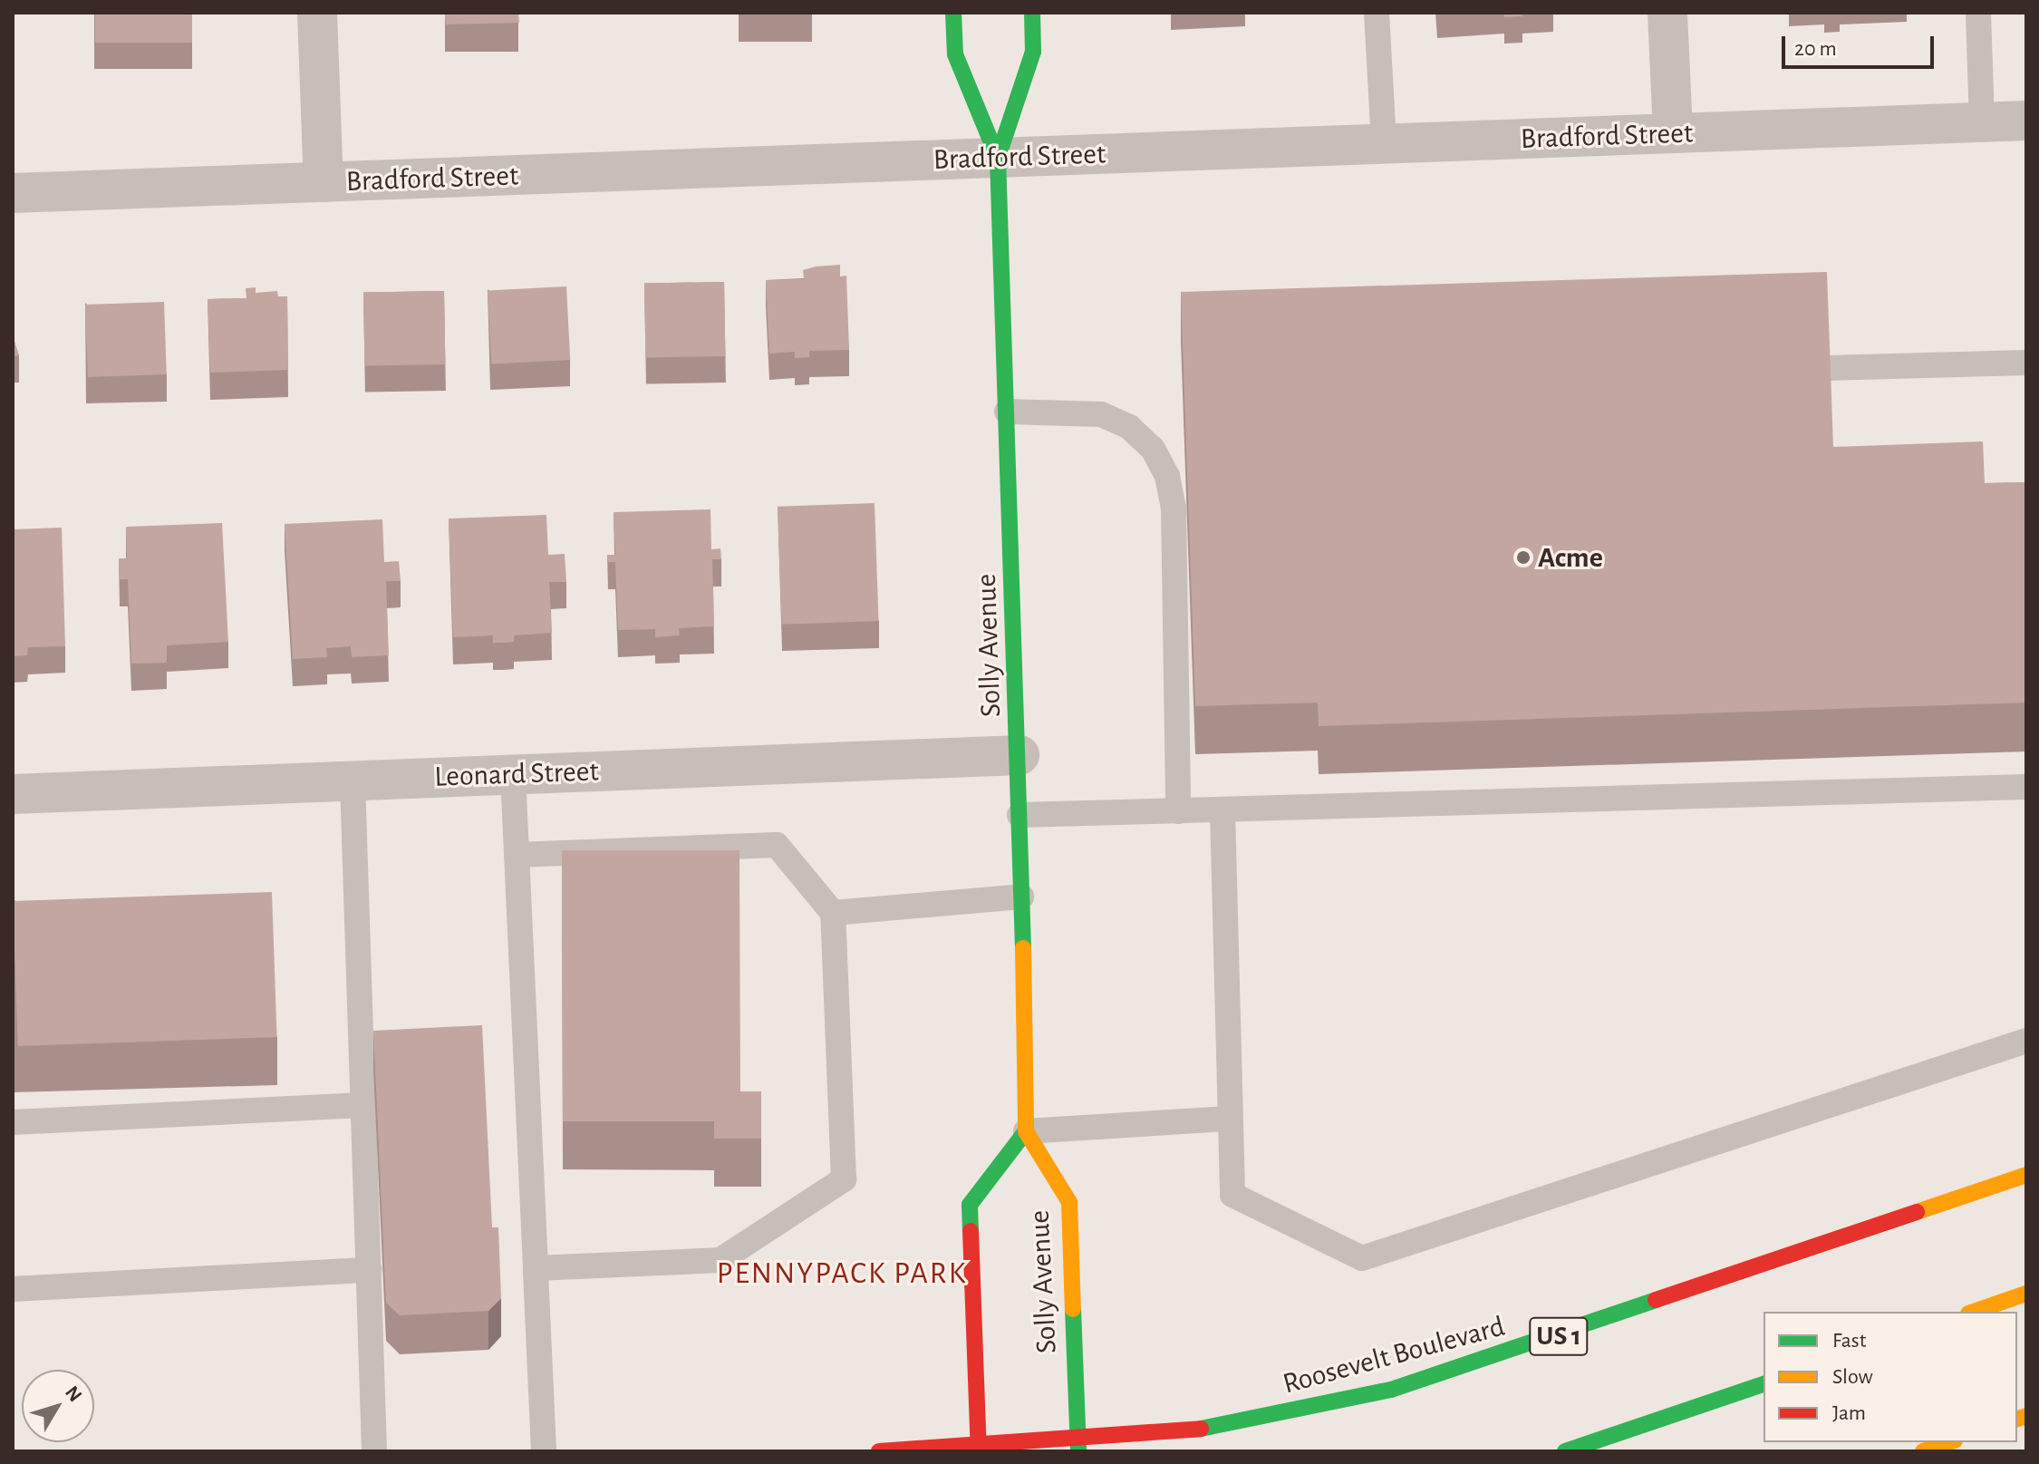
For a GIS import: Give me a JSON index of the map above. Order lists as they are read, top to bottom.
{
  "streets": {
    "main road": ["Solly Avenue", "US 1", "Roosevelt Boulevard"],
    "street": ["Bradford Street", "Leonard Street"]
  },
  "crossings": [
    ["Bradford Street", "Solly Avenue"],
    ["Solly Avenue", "Leonard Street"],
    ["Solly Avenue", "Roosevelt Boulevard"]
  ],
  "districts": ["PENNYPACK PARK"],
  "places": ["Acme"],
  "legend": ["Fast", "Slow", "Jam"],
  "scale_bar": "20 m",
  "north": "top right"
}
